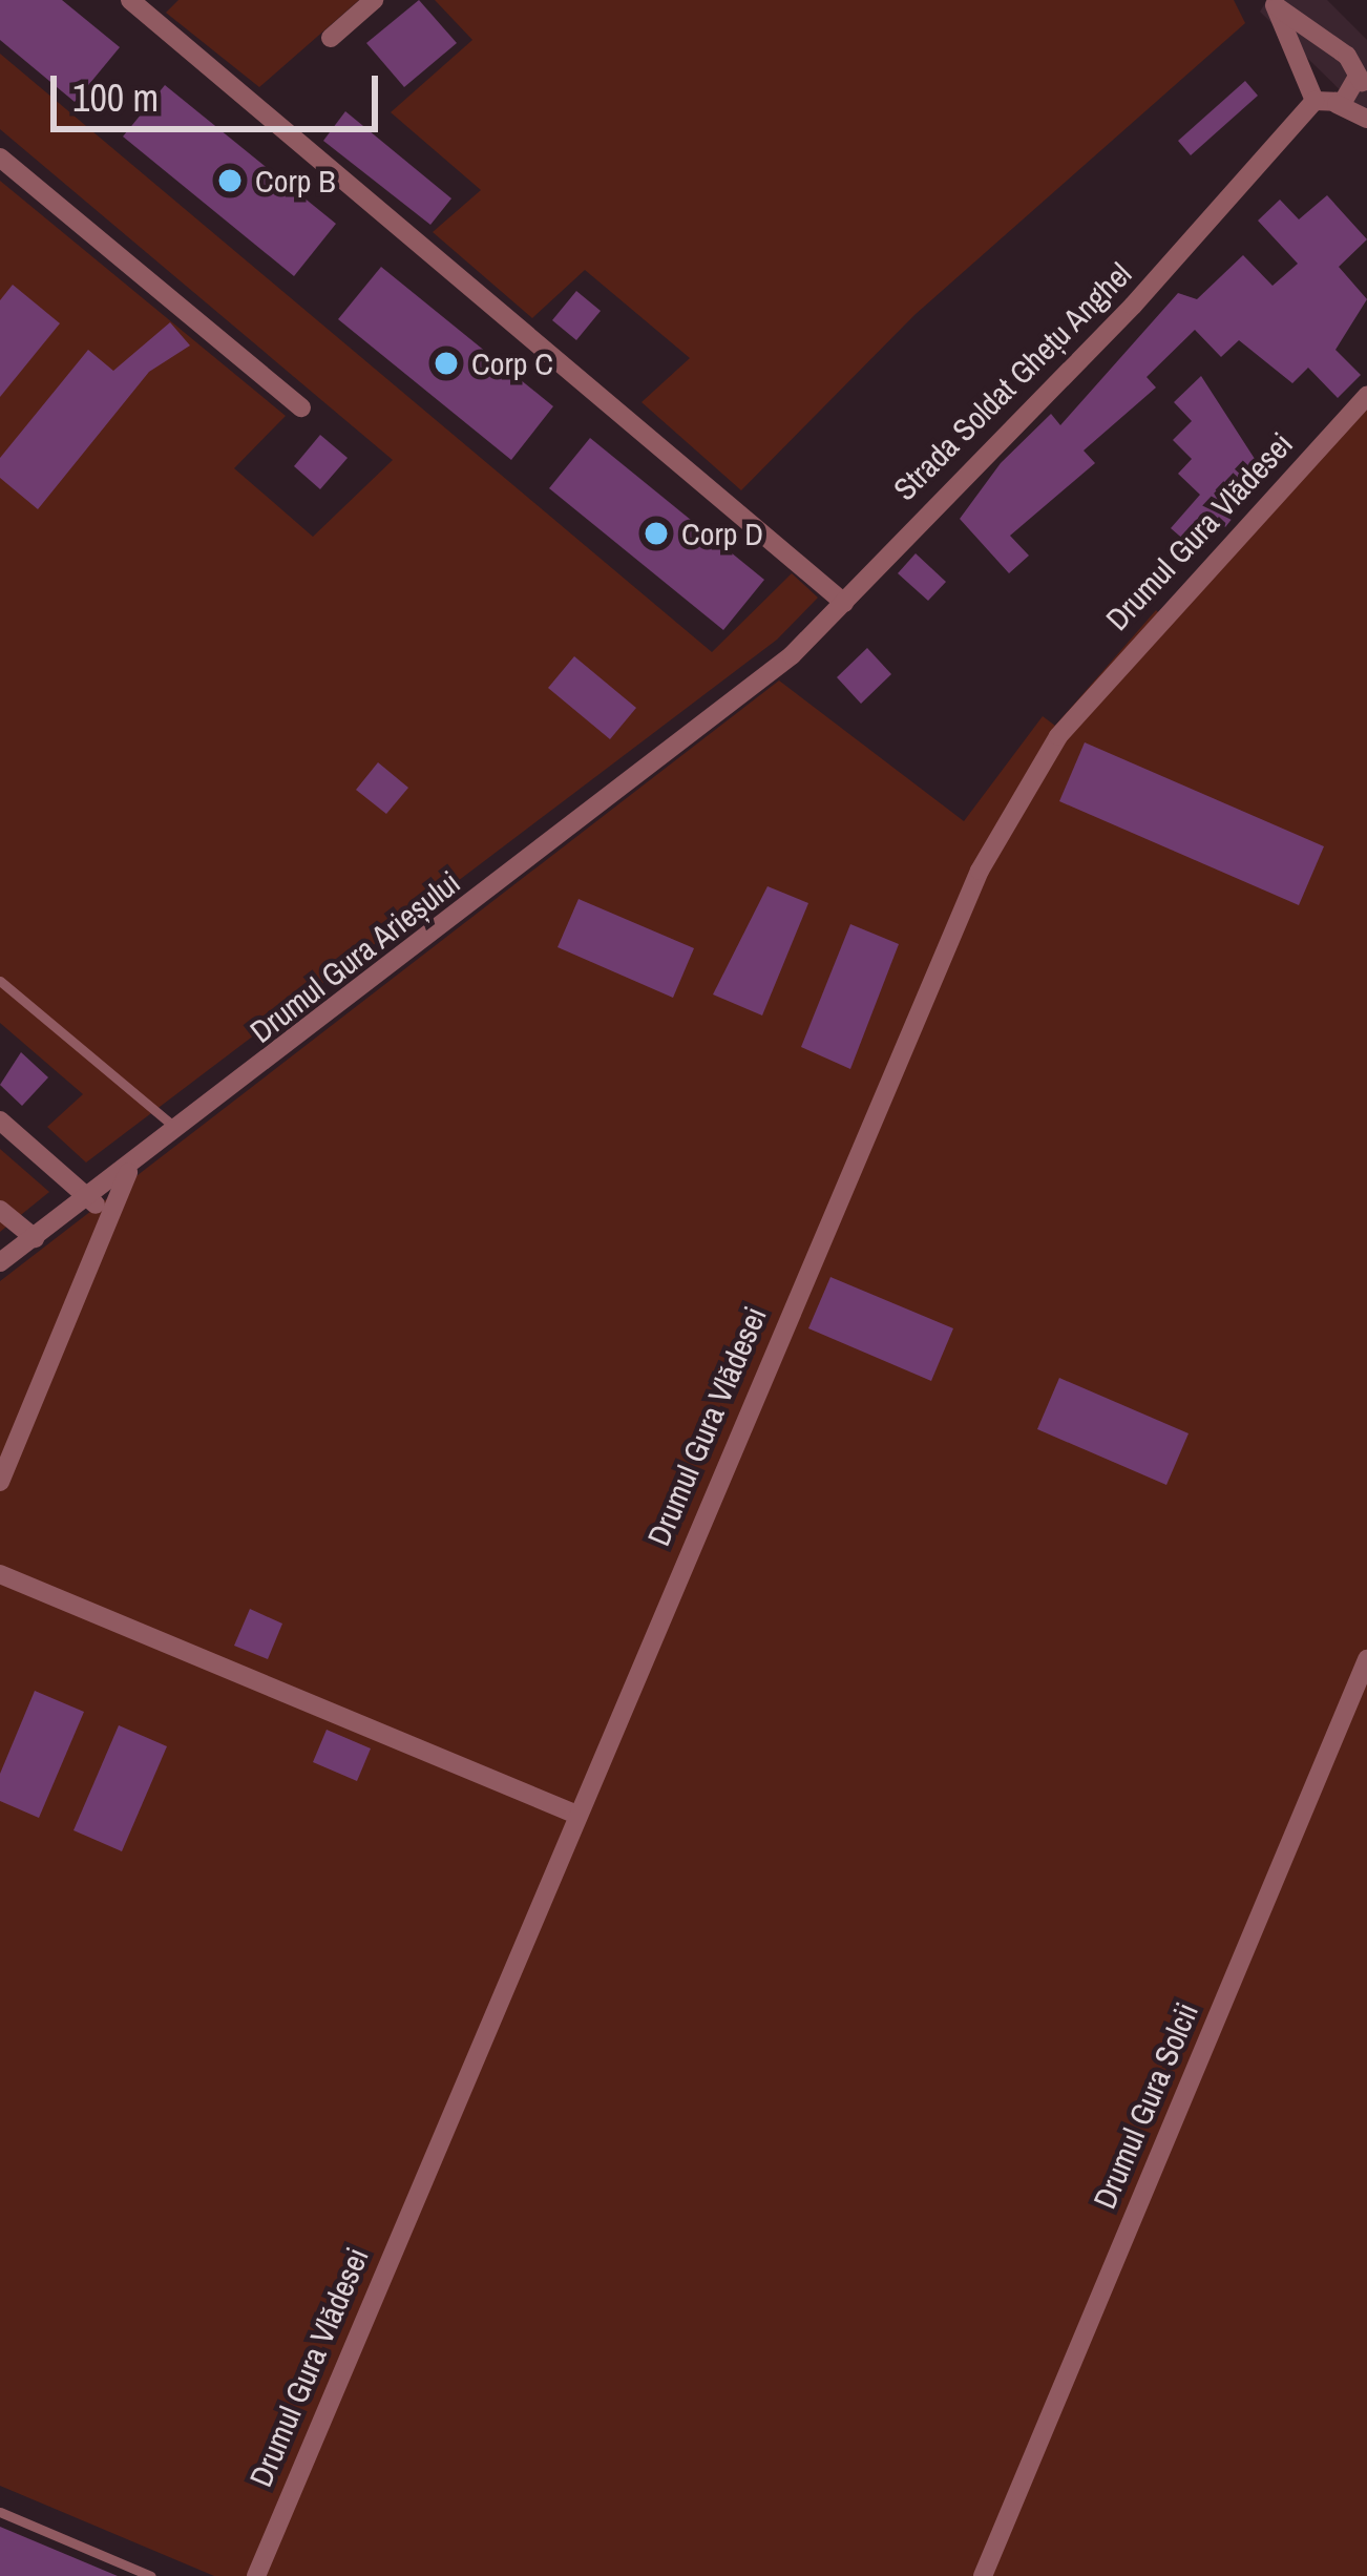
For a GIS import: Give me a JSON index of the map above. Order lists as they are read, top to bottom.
{
  "streets": {
    "street": [
      "Strada Soldat Ghețu Anghel",
      "Drumul Gura Vlădesei",
      "Drumul Gura Arieșului",
      "Drumul Gura Solcii"
    ]
  },
  "crossings": [
    ["Strada Soldat Ghețu Anghel", "Drumul Gura Arieșului"]
  ],
  "places": ["Corp B", "Corp C", "Corp D"],
  "scale_bar": "100 m"
}
